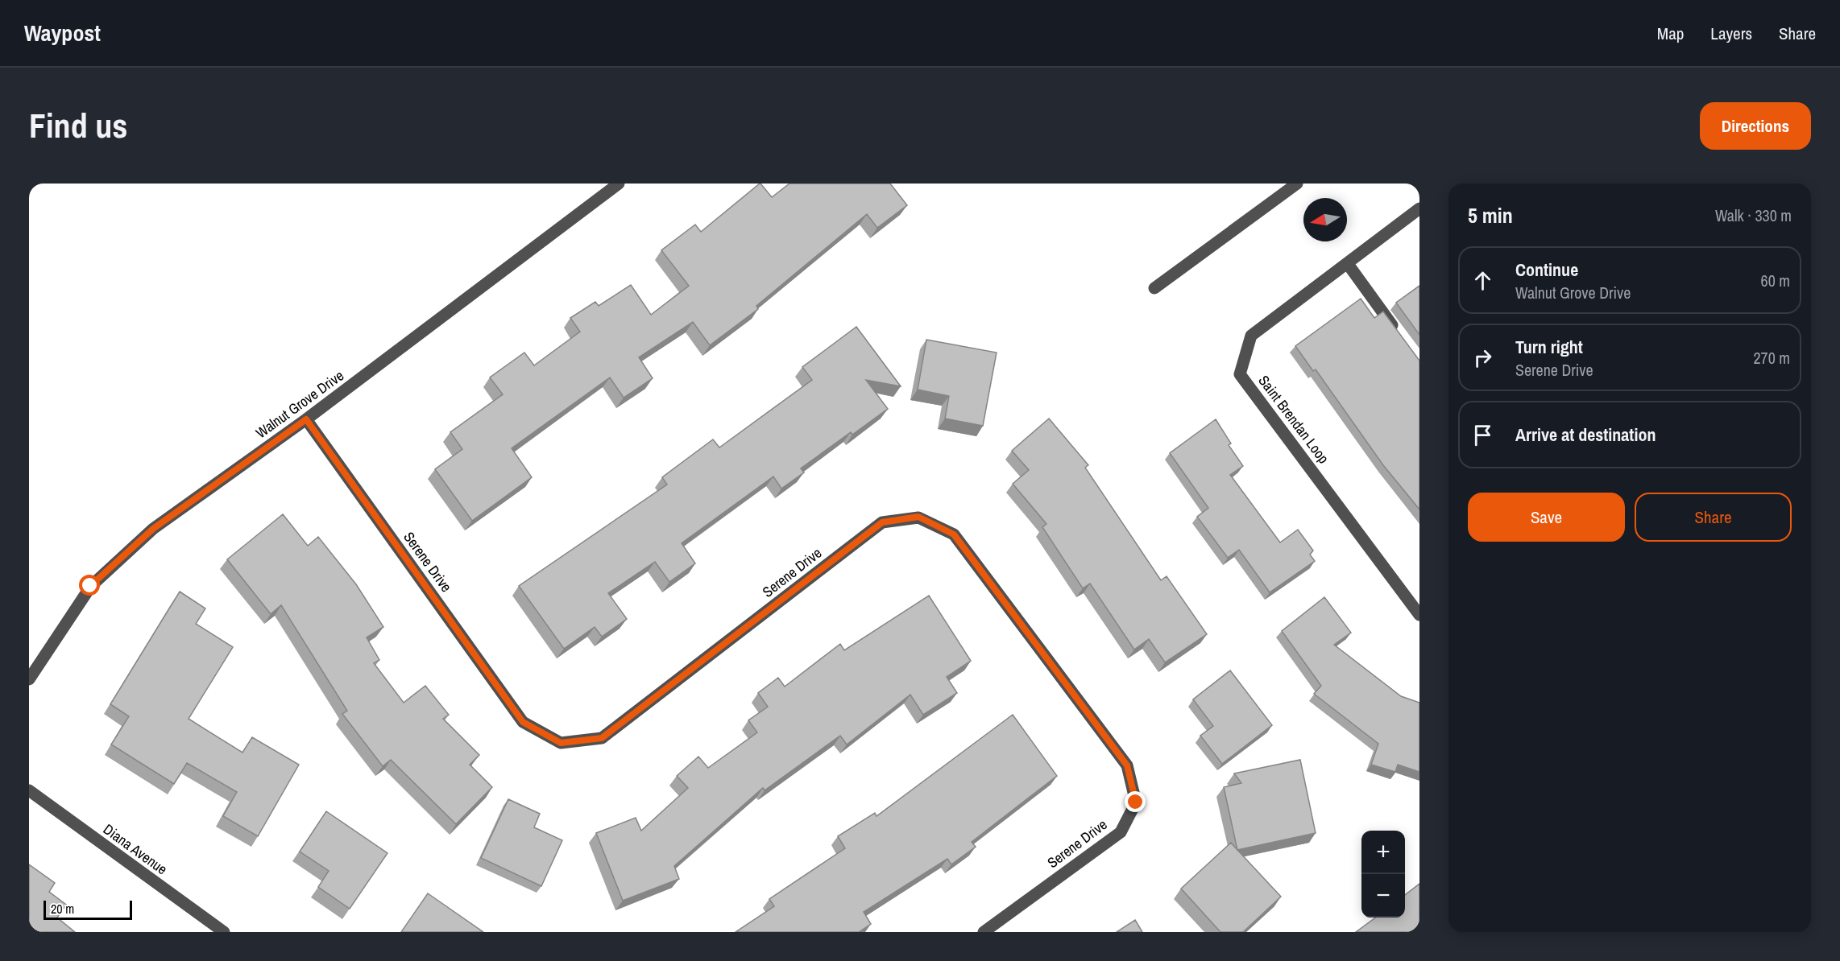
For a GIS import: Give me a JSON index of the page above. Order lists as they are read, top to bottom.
{
  "streets": {
    "street": [
      "Walnut Grove Drive",
      "Saint Brendan Loop",
      "Serene Drive",
      "Diana Avenue"
    ]
  },
  "crossings": [
    ["Walnut Grove Drive", "Serene Drive"]
  ],
  "scale_bar": "20 m",
  "north": "left",
  "page": {
    "header": "Waypost",
    "nav": ["Map", "Layers", "Share"],
    "buttons": [
      "Directions",
      ["Save", "Share"]
    ],
    "title": "Find us",
    "heading": ["5 min", "Walk · 330 m"],
    "list": [
      ["Continue", "Walnut Grove Drive", "60 m"],
      ["Turn right", "Serene Drive", "270 m"],
      "Arrive at destination"
    ],
    "map_buttons": ["+", "−"],
    "scale": "20 m"
  }
}
